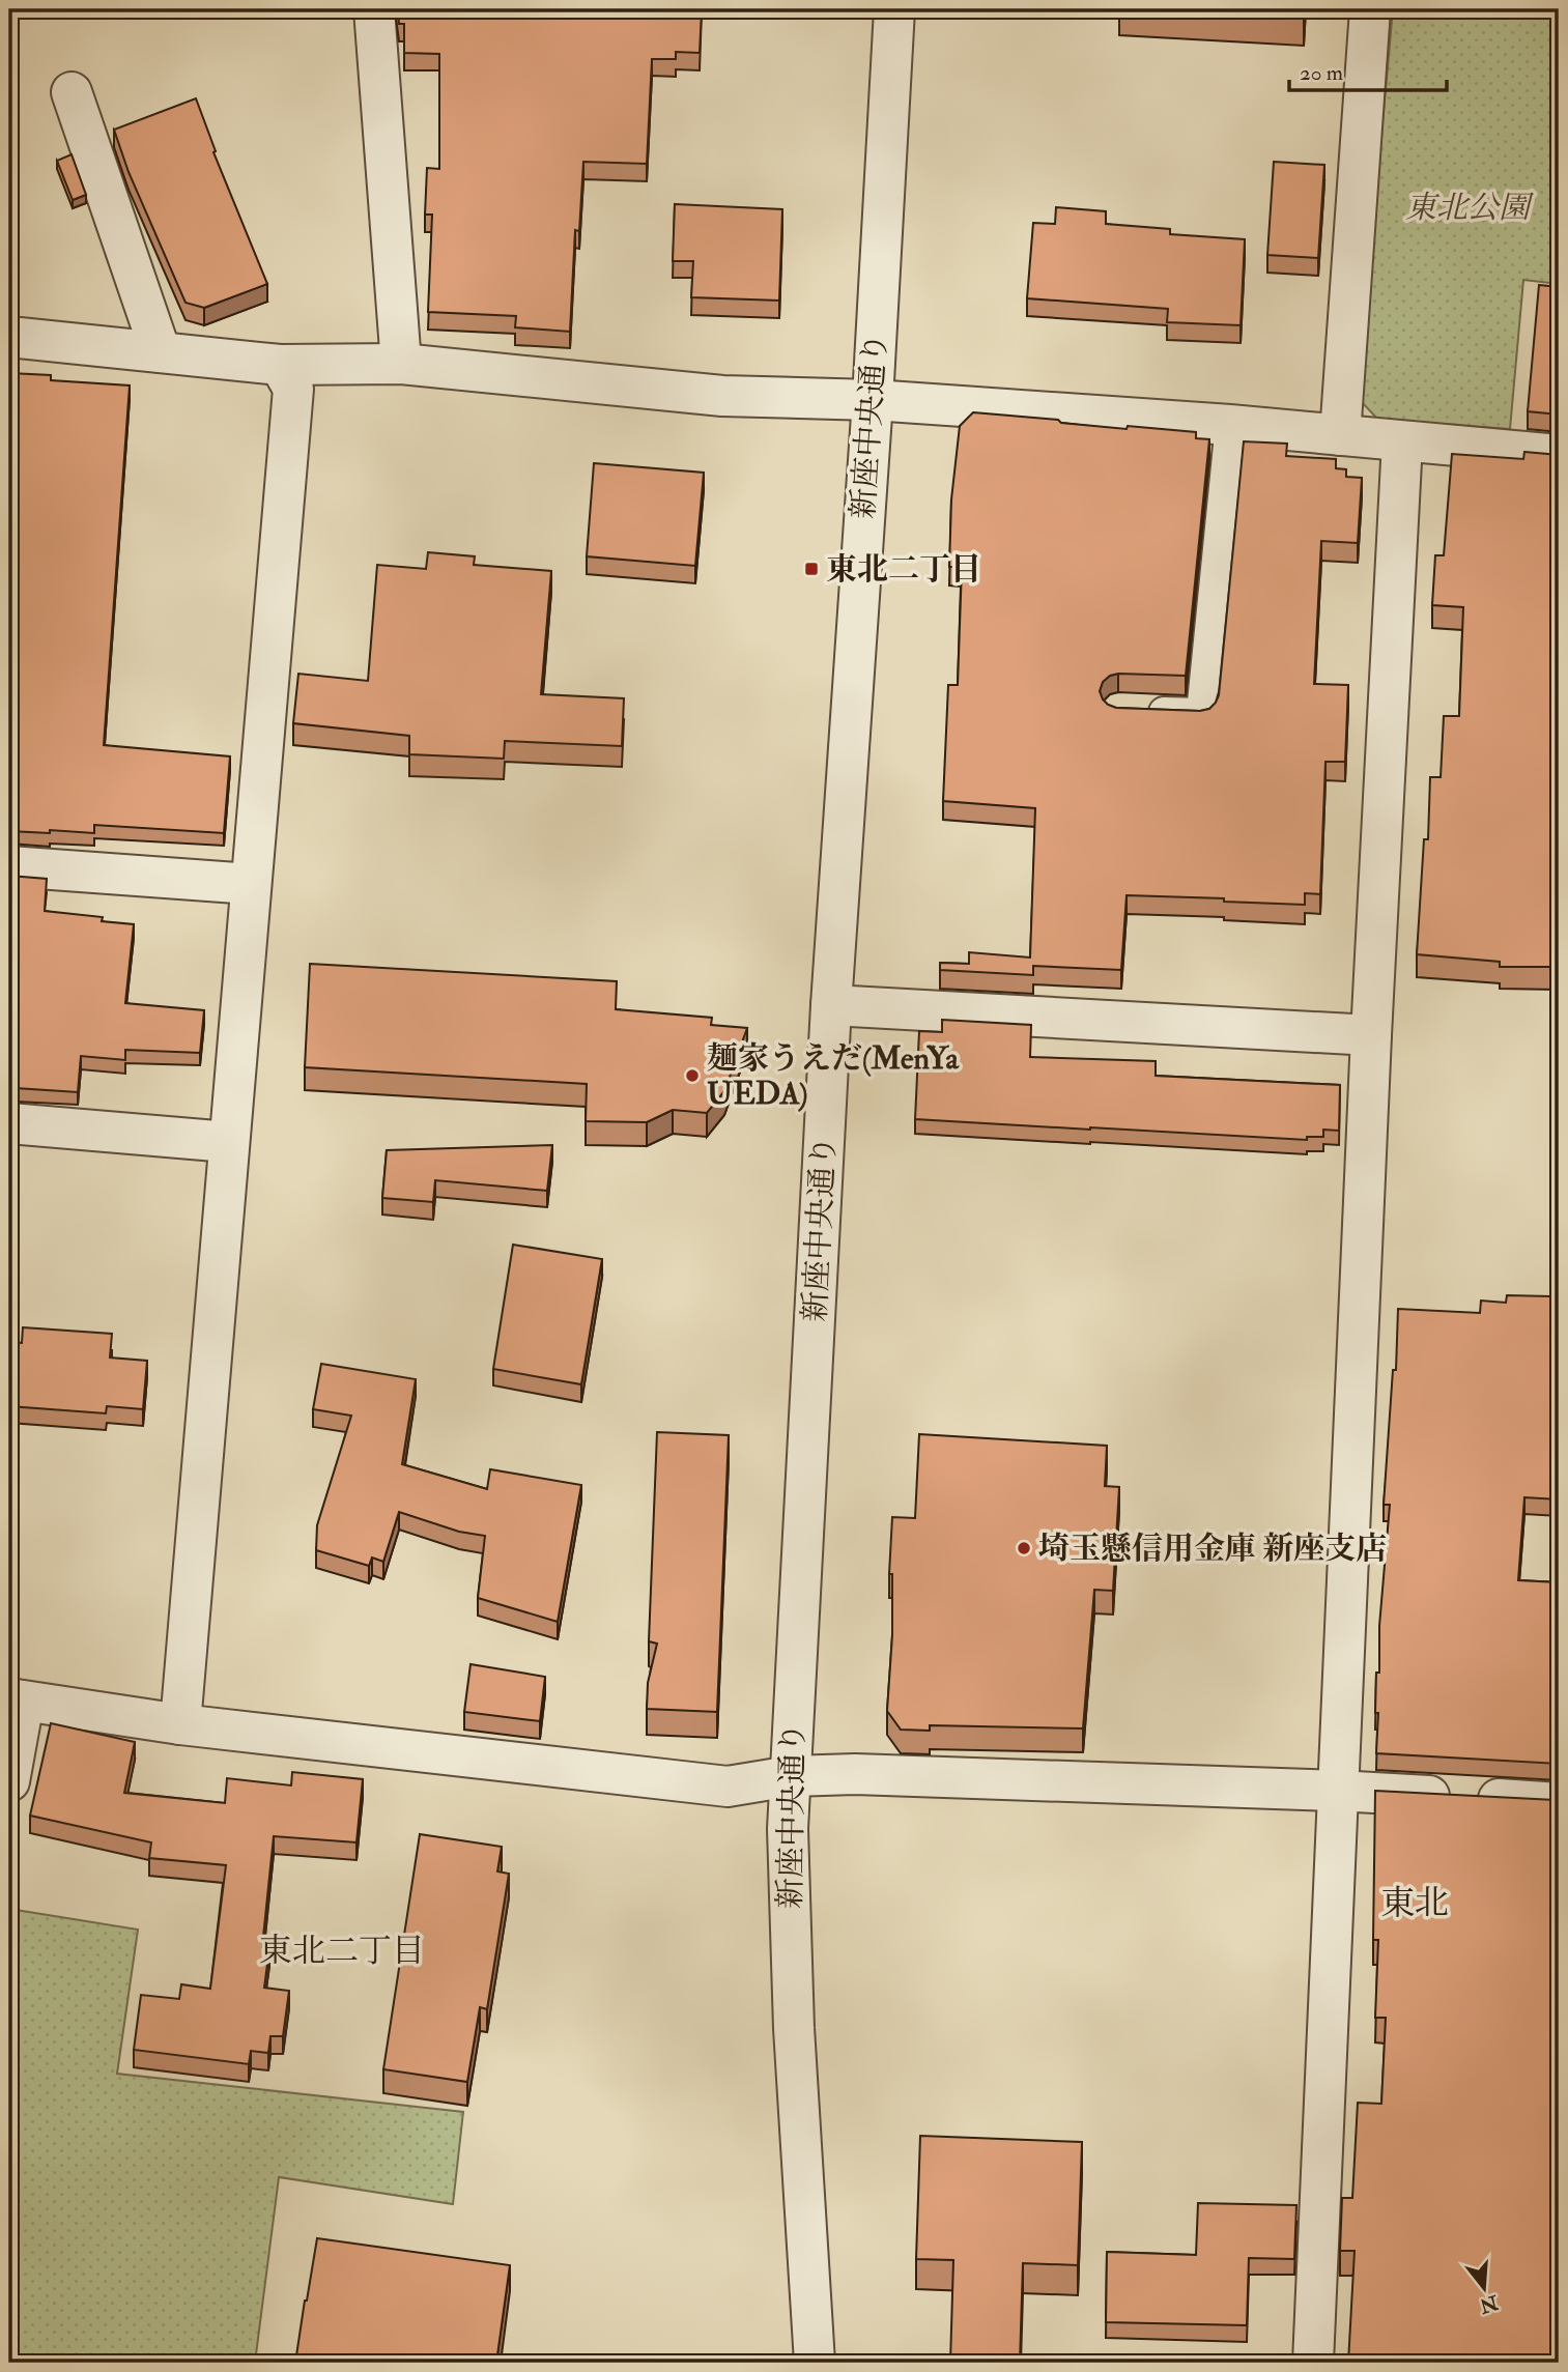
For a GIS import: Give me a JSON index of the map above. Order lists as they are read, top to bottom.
{
  "streets": {
    "street": ["新座中央通り"]
  },
  "districts": ["東北", "東北二丁目"],
  "parks": ["東北公園"],
  "places": {
    "transit": ["東北二丁目"],
    "other": ["麺家うえだ(MenYa UEDA)", "埼玉懸信用金庫 新座支店"]
  },
  "scale_bar": "20 m",
  "north": "bottom"
}
